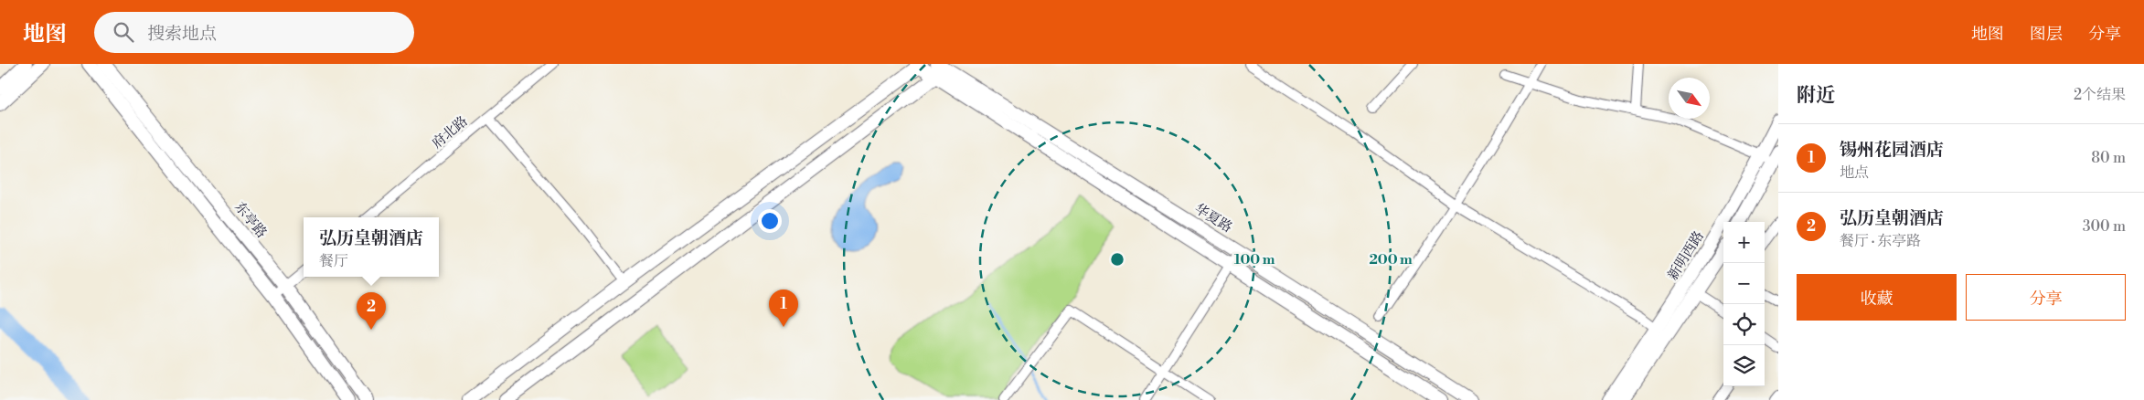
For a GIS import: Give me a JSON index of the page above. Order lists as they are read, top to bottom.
{
  "streets": {
    "main road": ["华夏路", "东亭路", "新明西路"],
    "street": ["府北路"]
  },
  "north": "bottom right",
  "page": {
    "header": "地图",
    "search": "搜索地点",
    "nav": ["地图", "图层", "分享"],
    "heading": ["附近", "2个结果"],
    "list": [
      {
        "mark": "1",
        "name": "锡州花园酒店",
        "note": "地点",
        "value": "80 m"
      },
      {
        "mark": "2",
        "name": "弘历皇朝酒店",
        "note": "餐厅 · 东亭路",
        "value": "300 m"
      }
    ],
    "popup": ["弘历皇朝酒店", "餐厅"],
    "map_buttons": ["+", "−"],
    "buttons": ["收藏", "分享"],
    "pins": ["1", "2"]
  },
  "rings": ["100 m", "200 m"]
}
